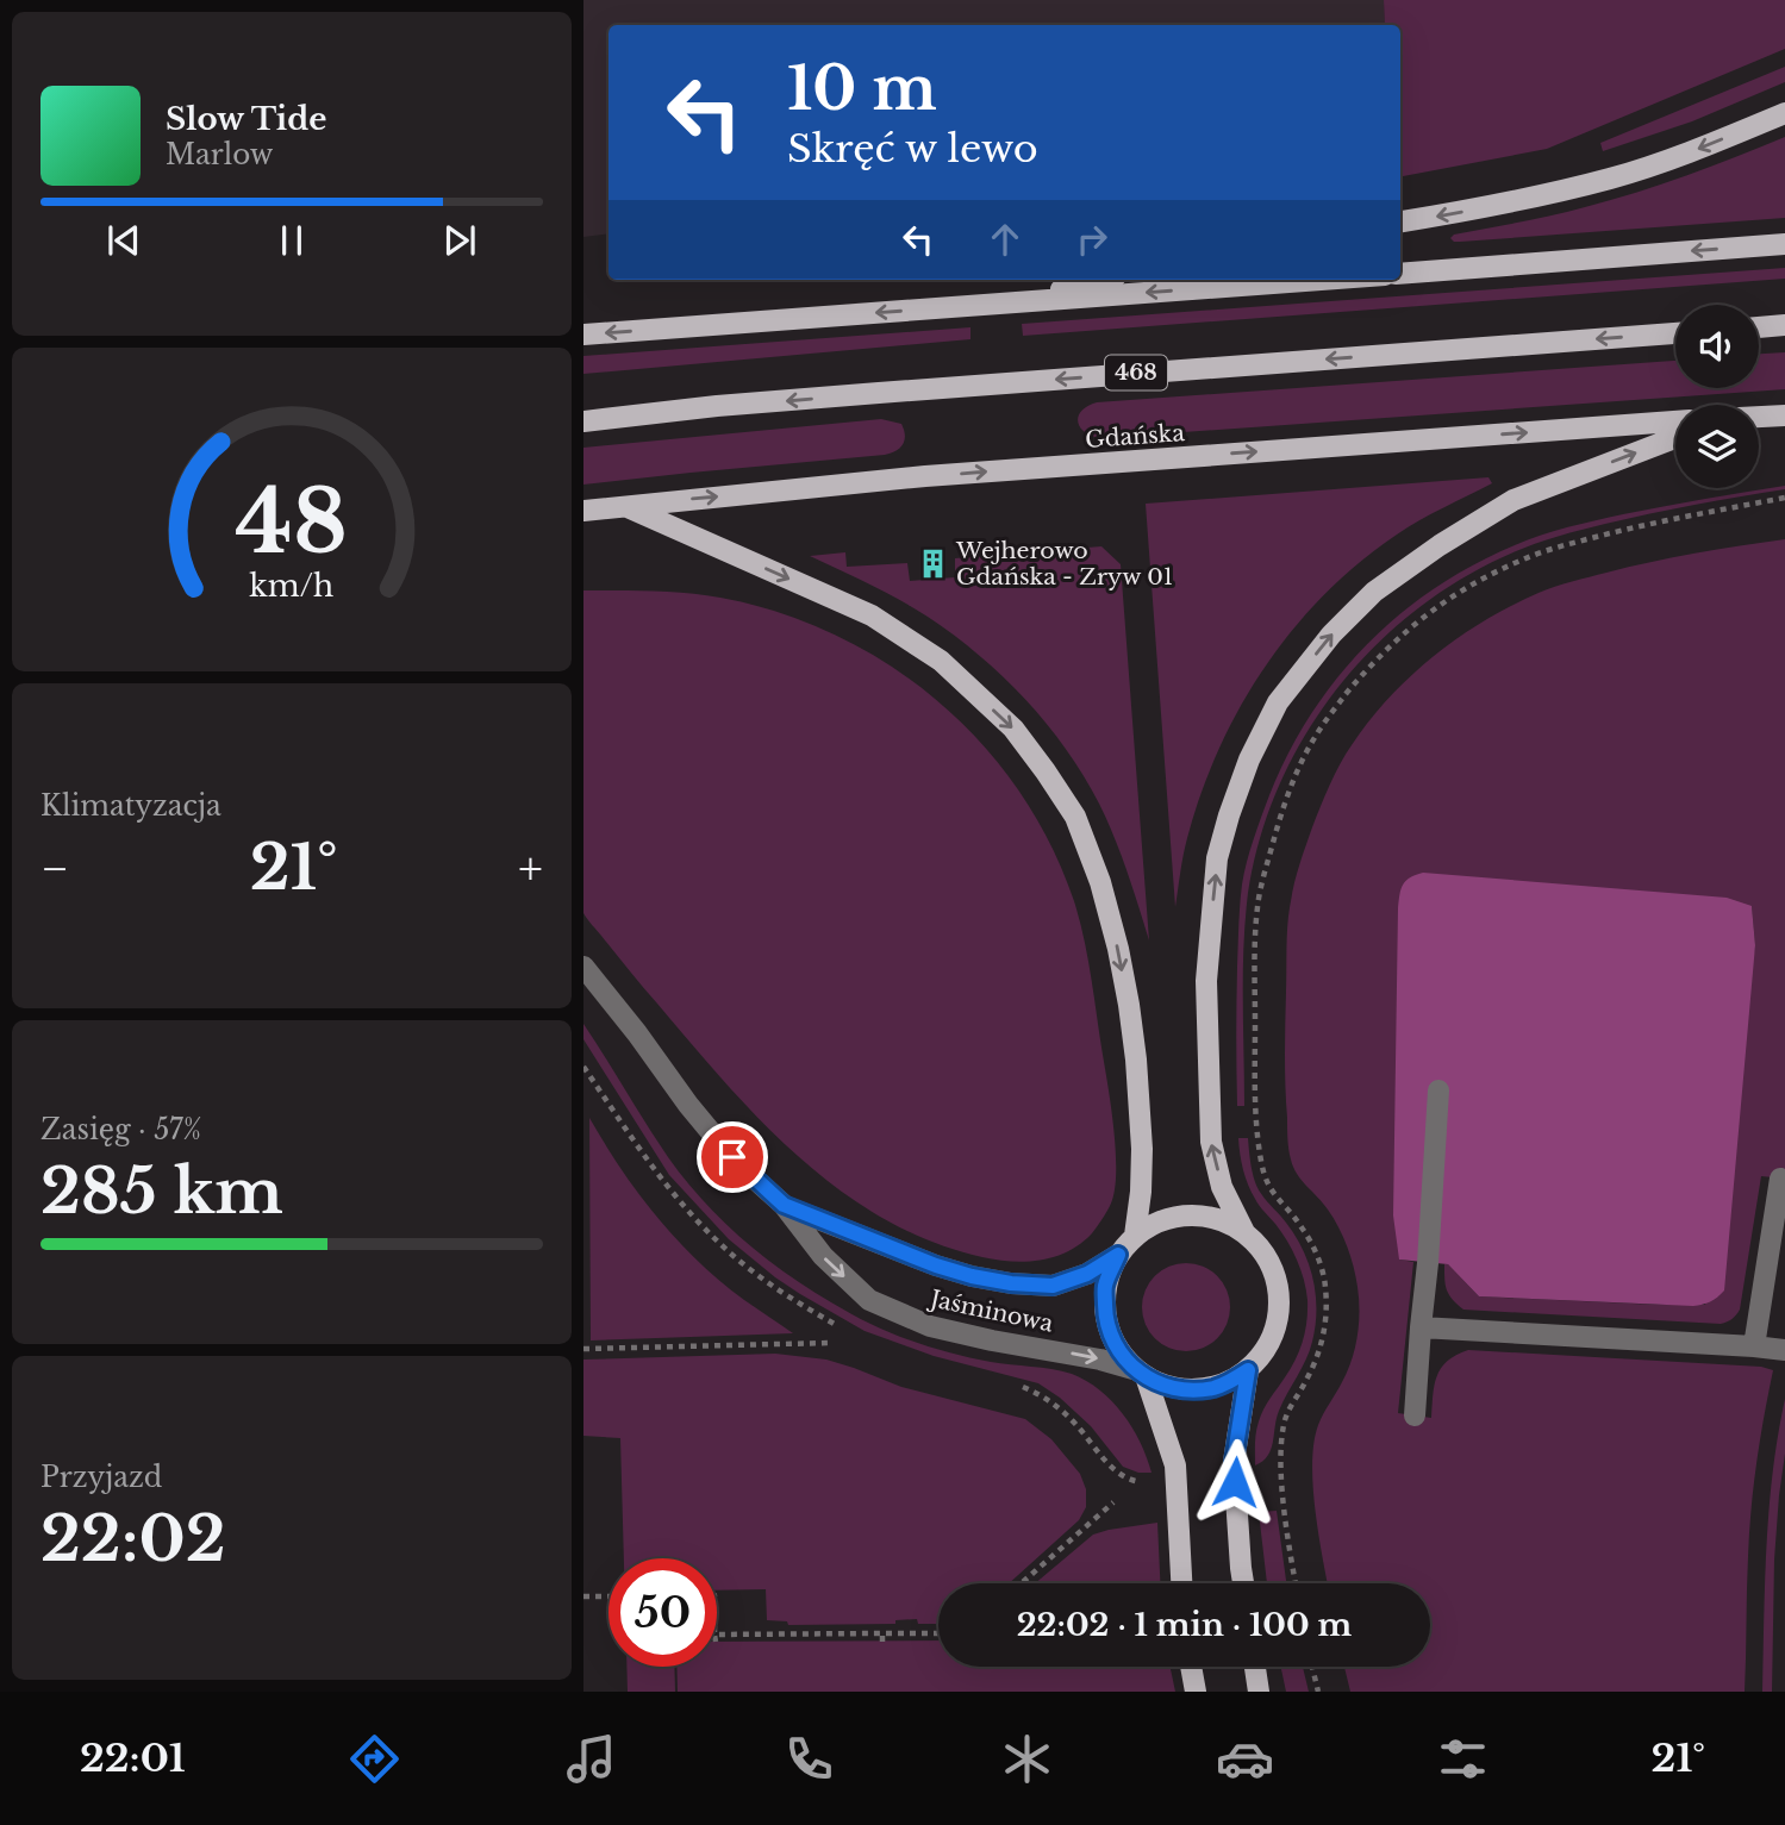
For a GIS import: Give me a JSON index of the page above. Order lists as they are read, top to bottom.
{
  "streets": {
    "main road": ["468", "Gdańska"],
    "street": ["Jaśminowa"]
  },
  "places": {
    "building": ["Wejherowo Gdańska - Zryw 01"]
  },
  "page": {
    "turn": ["10 m", "Skręć w lewo"],
    "song": ["Slow Tide", "Marlow"],
    "tile": [
      "Klimatyzacja",
      ["Zasięg · 57%", "285 km"],
      ["Przyjazd", "22:02"]
    ],
    "heat": ["−", "21°", "+"],
    "limit": "50",
    "trip": "22:02 · 1 min · 100 m",
    "tabs": ["22:01", "21°"],
    "gauge": ["48", "km/h"]
  }
}
